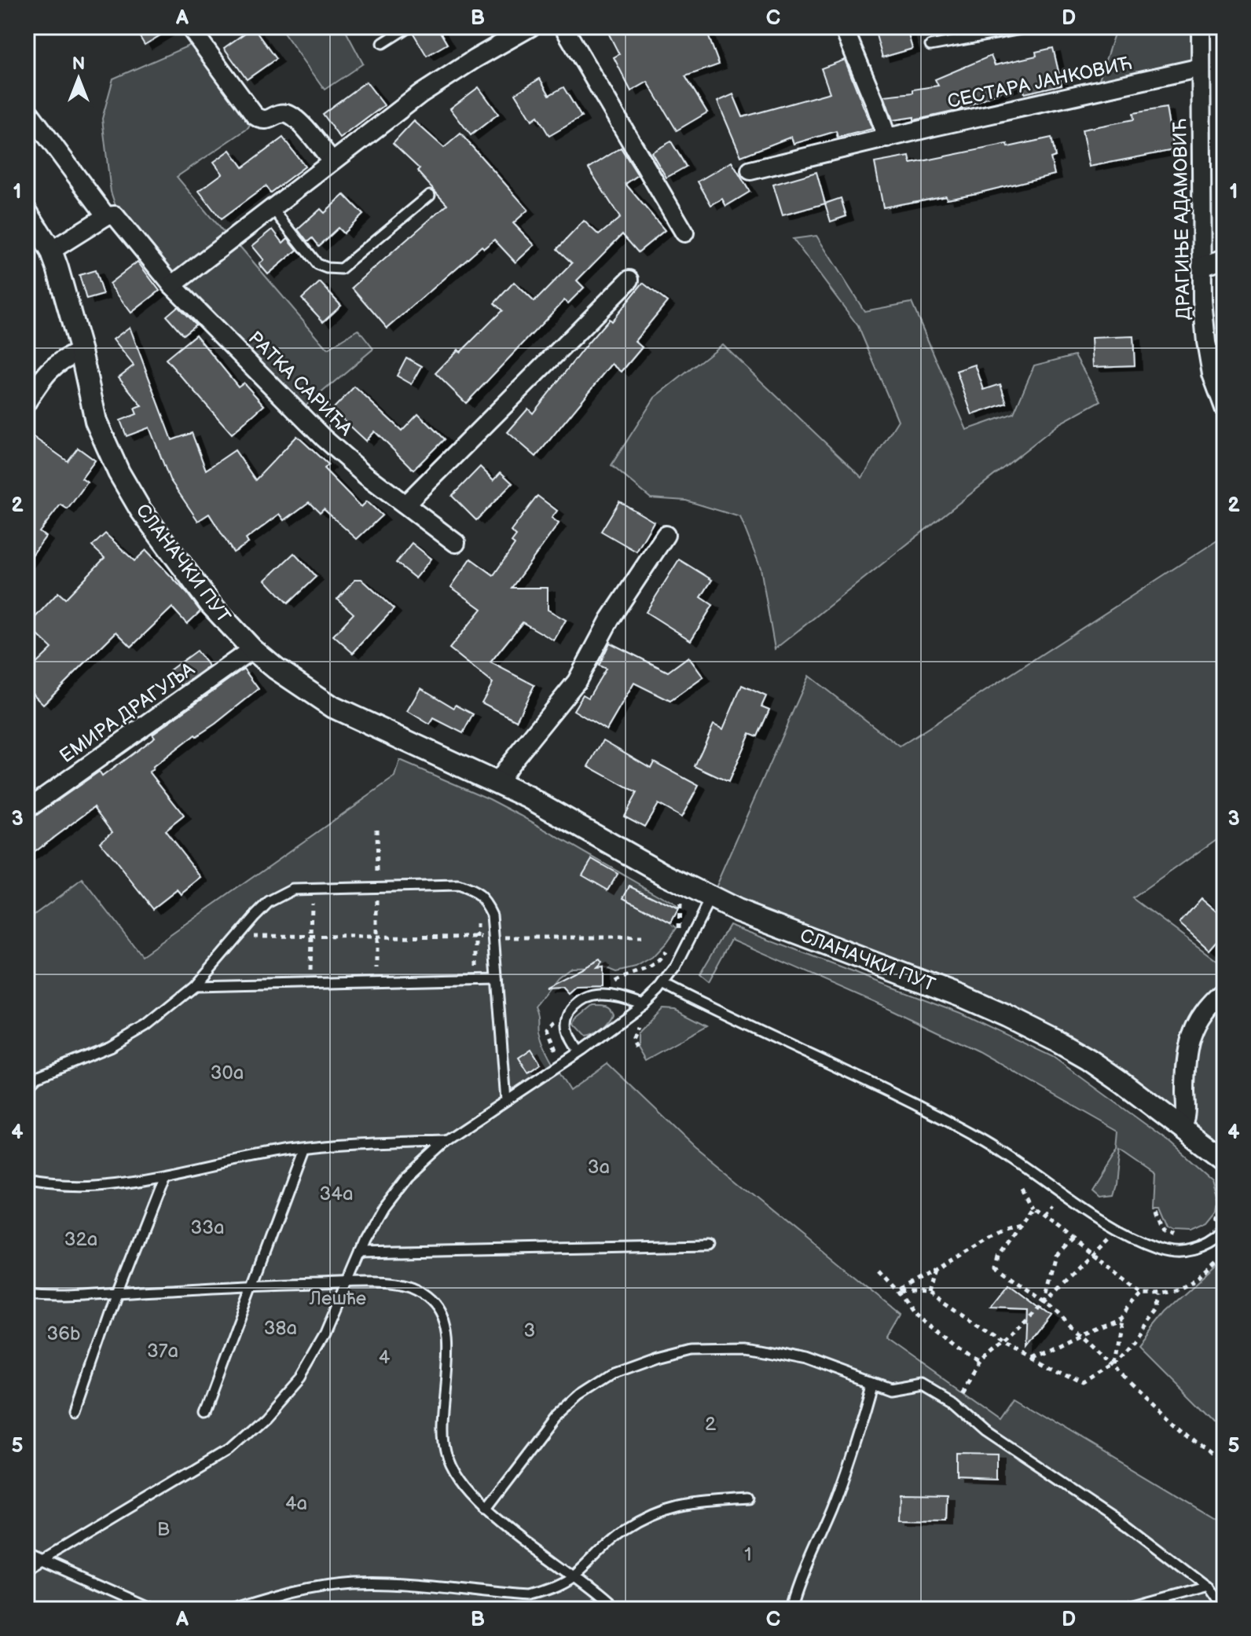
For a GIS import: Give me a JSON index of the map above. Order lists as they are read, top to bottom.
{
  "streets": {
    "street": [
      "СЕСТАРА ЈАНКОВИЋ",
      "ДРАГИЊЕ АДАМОВИЋ",
      "РАТКА САРИЋА",
      "СЛАНАЧКИ ПУТ",
      "ЕМИРА ДРАГУЉА"
    ]
  },
  "crossings": [
    ["СЕСТАРА ЈАНКОВИЋ", "ДРАГИЊЕ АДАМОВИЋ"],
    ["СЛАНАЧКИ ПУТ", "ЕМИРА ДРАГУЉА"]
  ],
  "parks": [
    "30a",
    "3a",
    "34a",
    "33a",
    "32a",
    "Лешће",
    "38a",
    "3",
    "36b",
    "37a",
    "4",
    "2",
    "4a",
    "B",
    "1"
  ],
  "north": "top",
  "grid": {
    "columns": [
      "A",
      "B",
      "C",
      "D"
    ],
    "rows": [
      "1",
      "2",
      "3",
      "4",
      "5"
    ]
  }
}
